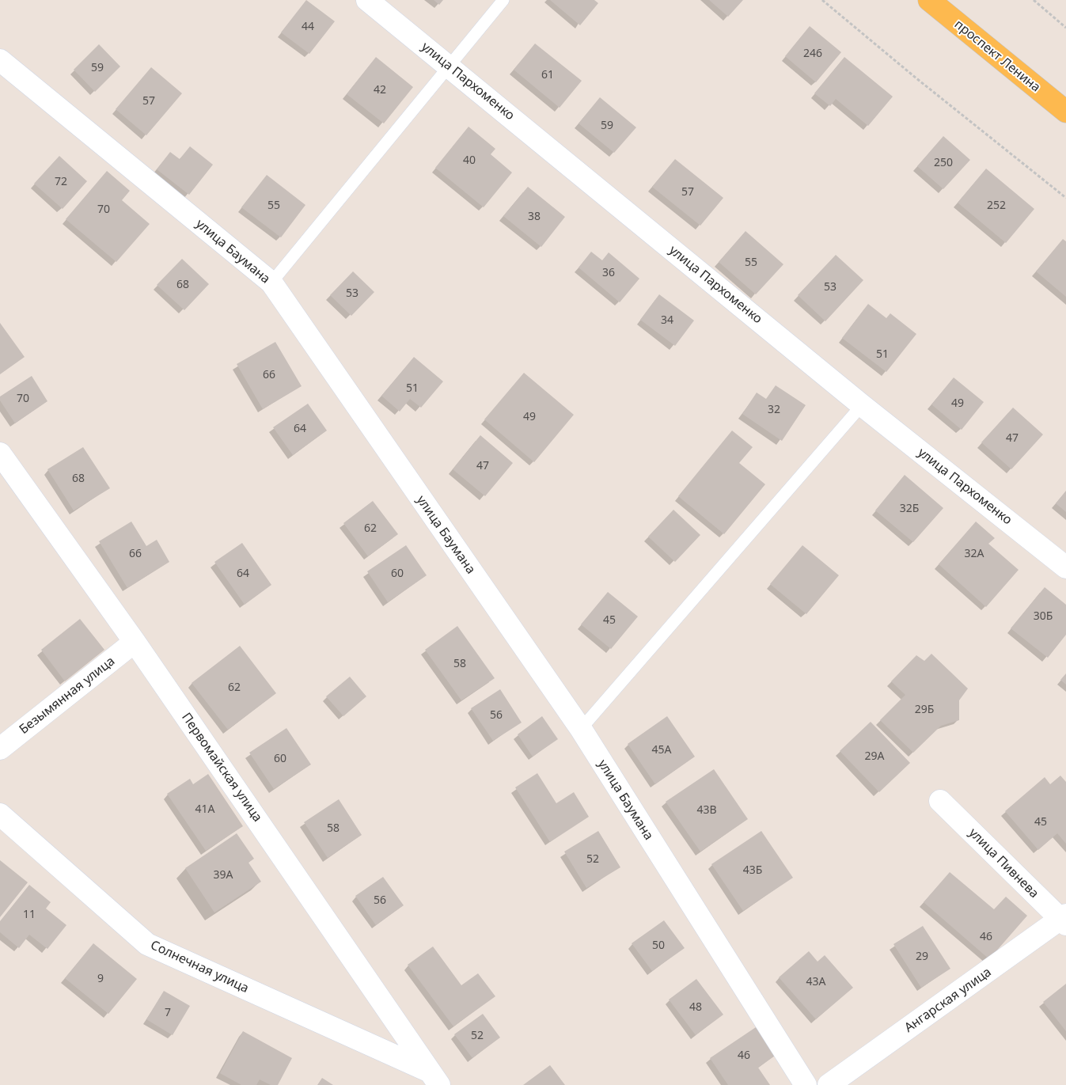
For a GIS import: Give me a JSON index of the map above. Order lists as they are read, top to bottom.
{
  "streets": {
    "main road": ["проспект Ленина"],
    "street": [
      "улица Пархоменко",
      "улица Баумана",
      "Безымянная улица",
      "Первомайская улица",
      "улица Пивнева",
      "Солнечная улица",
      "Ангарская улица"
    ]
  },
  "crossings": [
    ["Безымянная улица", "Первомайская улица"],
    ["Первомайская улица", "Солнечная улица"],
    ["улица Пивнева", "Ангарская улица"]
  ],
  "house_numbers": [
    "44",
    "246",
    "59",
    "61",
    "42",
    "57",
    "59",
    "40",
    "250",
    "72",
    "57",
    "55",
    "252",
    "70",
    "38",
    "55",
    "36",
    "68",
    "53",
    "53",
    "34",
    "51",
    "66",
    "51",
    "70",
    "49",
    "32",
    "49",
    "64",
    "47",
    "47",
    "68",
    "32Б",
    "62",
    "66",
    "32А",
    "64",
    "60",
    "30Б",
    "45",
    "58",
    "62",
    "29Б",
    "56",
    "45А",
    "29А",
    "60",
    "41А",
    "43В",
    "45",
    "58",
    "52",
    "43Б",
    "39А",
    "56",
    "11",
    "46",
    "50",
    "29",
    "9",
    "43А",
    "48",
    "7",
    "52",
    "46"
  ]
}
